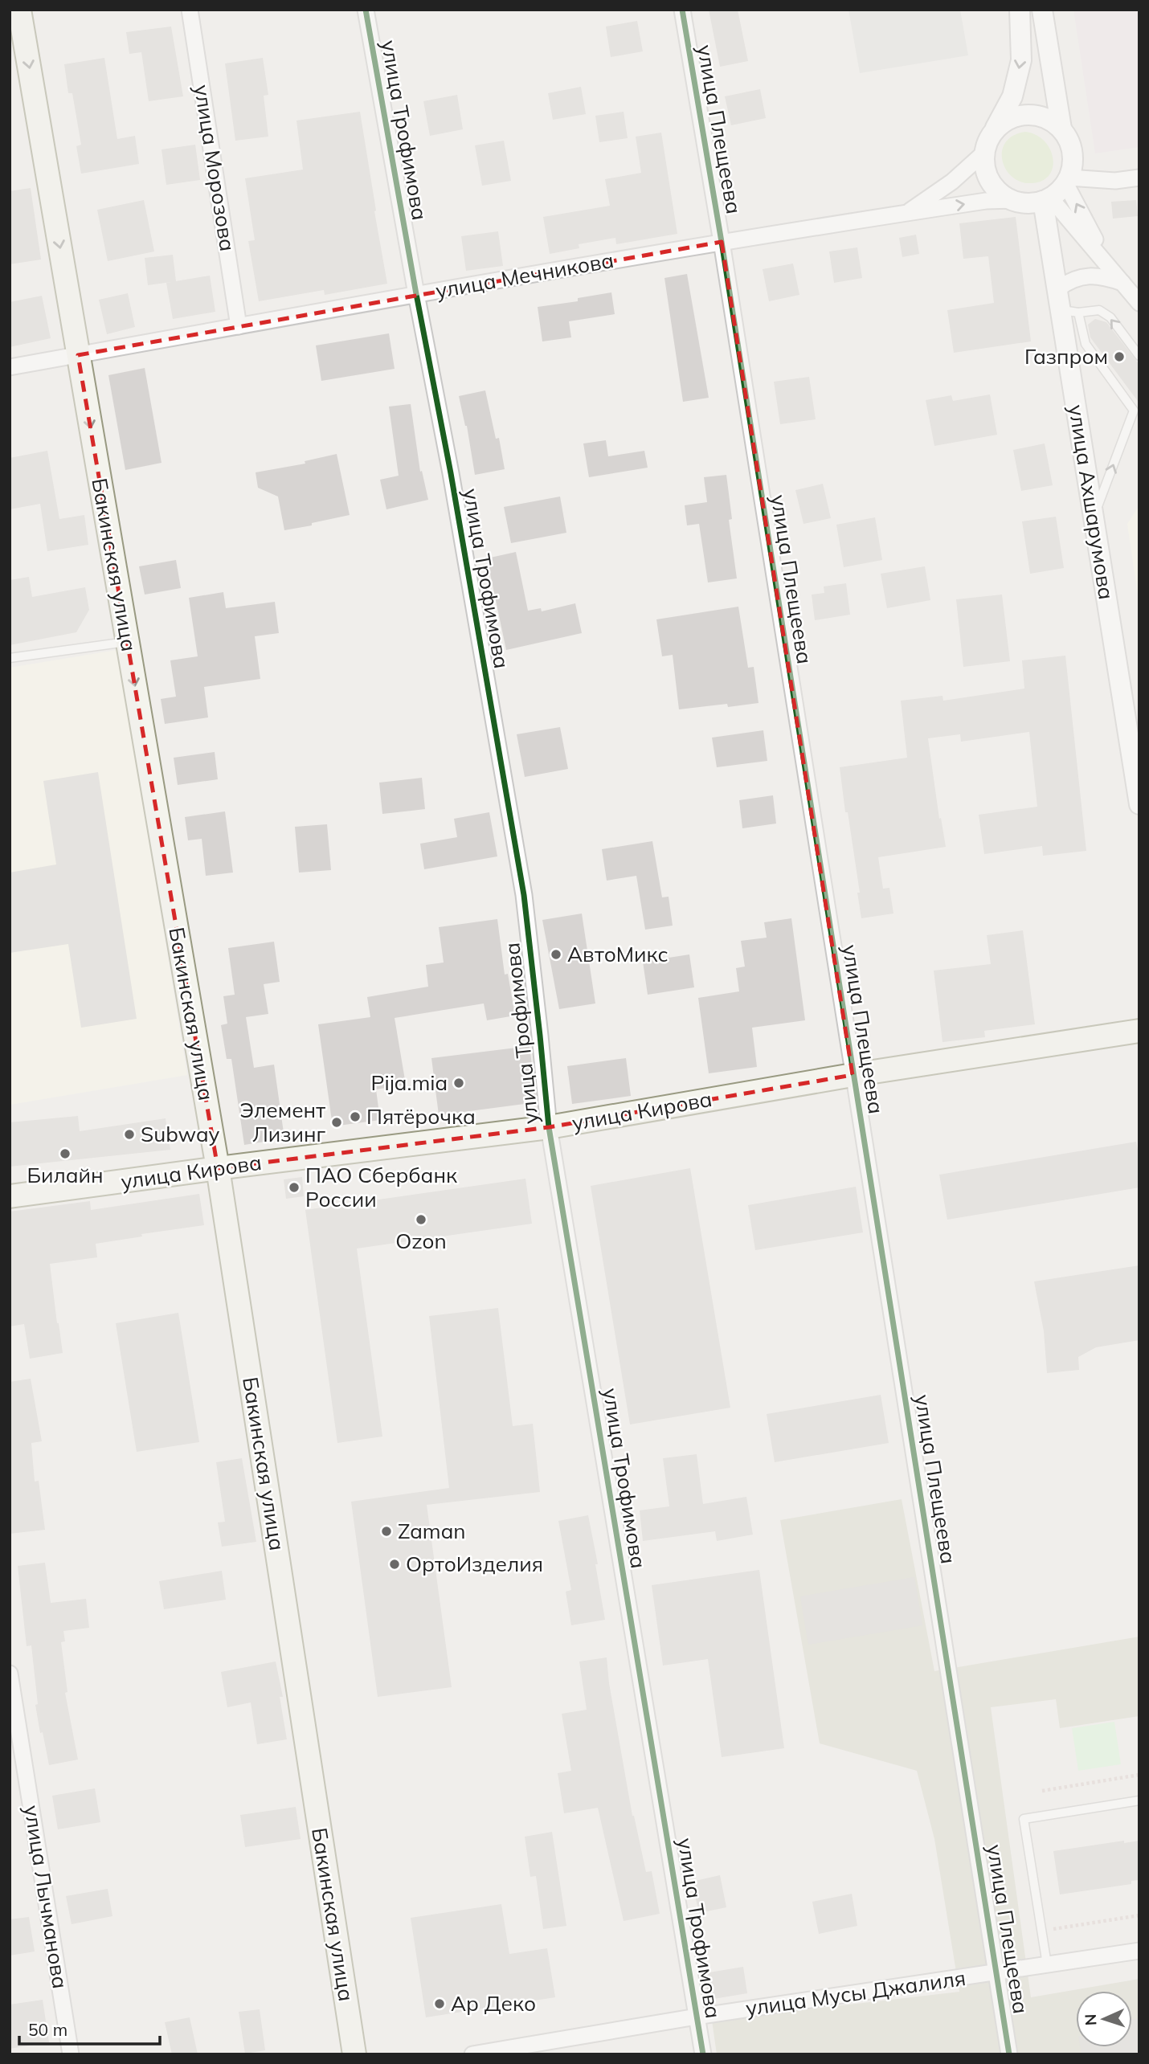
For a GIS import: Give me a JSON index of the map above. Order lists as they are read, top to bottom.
{
  "streets": {
    "main road": ["Бакинская улица", "улица Кирова"],
    "street": [
      "улица Плещеева",
      "улица Трофимова",
      "улица Морозова",
      "улица Мечникова",
      "улица Ахшарумова",
      "улица Лычманова",
      "улица Мусы Джалиля"
    ]
  },
  "crossings": [
    ["улица Плещеева", "улица Мечникова"],
    ["улица Плещеева", "улица Кирова"],
    ["улица Плещеева", "улица Мусы Джалиля"],
    ["улица Трофимова", "улица Мечникова"],
    ["улица Трофимова", "улица Кирова"],
    ["улица Трофимова", "улица Мусы Джалиля"],
    ["улица Морозова", "улица Мечникова"],
    ["улица Мечникова", "улица Ахшарумова"],
    ["улица Мечникова", "Бакинская улица"],
    ["Бакинская улица", "улица Кирова"]
  ],
  "one_way": ["Бакинская улица"],
  "places": [
    "Газпром",
    "АвтоМикс",
    "Pija.mia",
    "Пятёрочка",
    "Элемент Лизинг",
    "Subway",
    "Билайн",
    "ПАО Сбербанк России",
    "Ozon",
    "Zaman",
    "ОртоИзделия",
    "Ар Деко"
  ],
  "scale_bar": "50 m",
  "north": "left"
}
